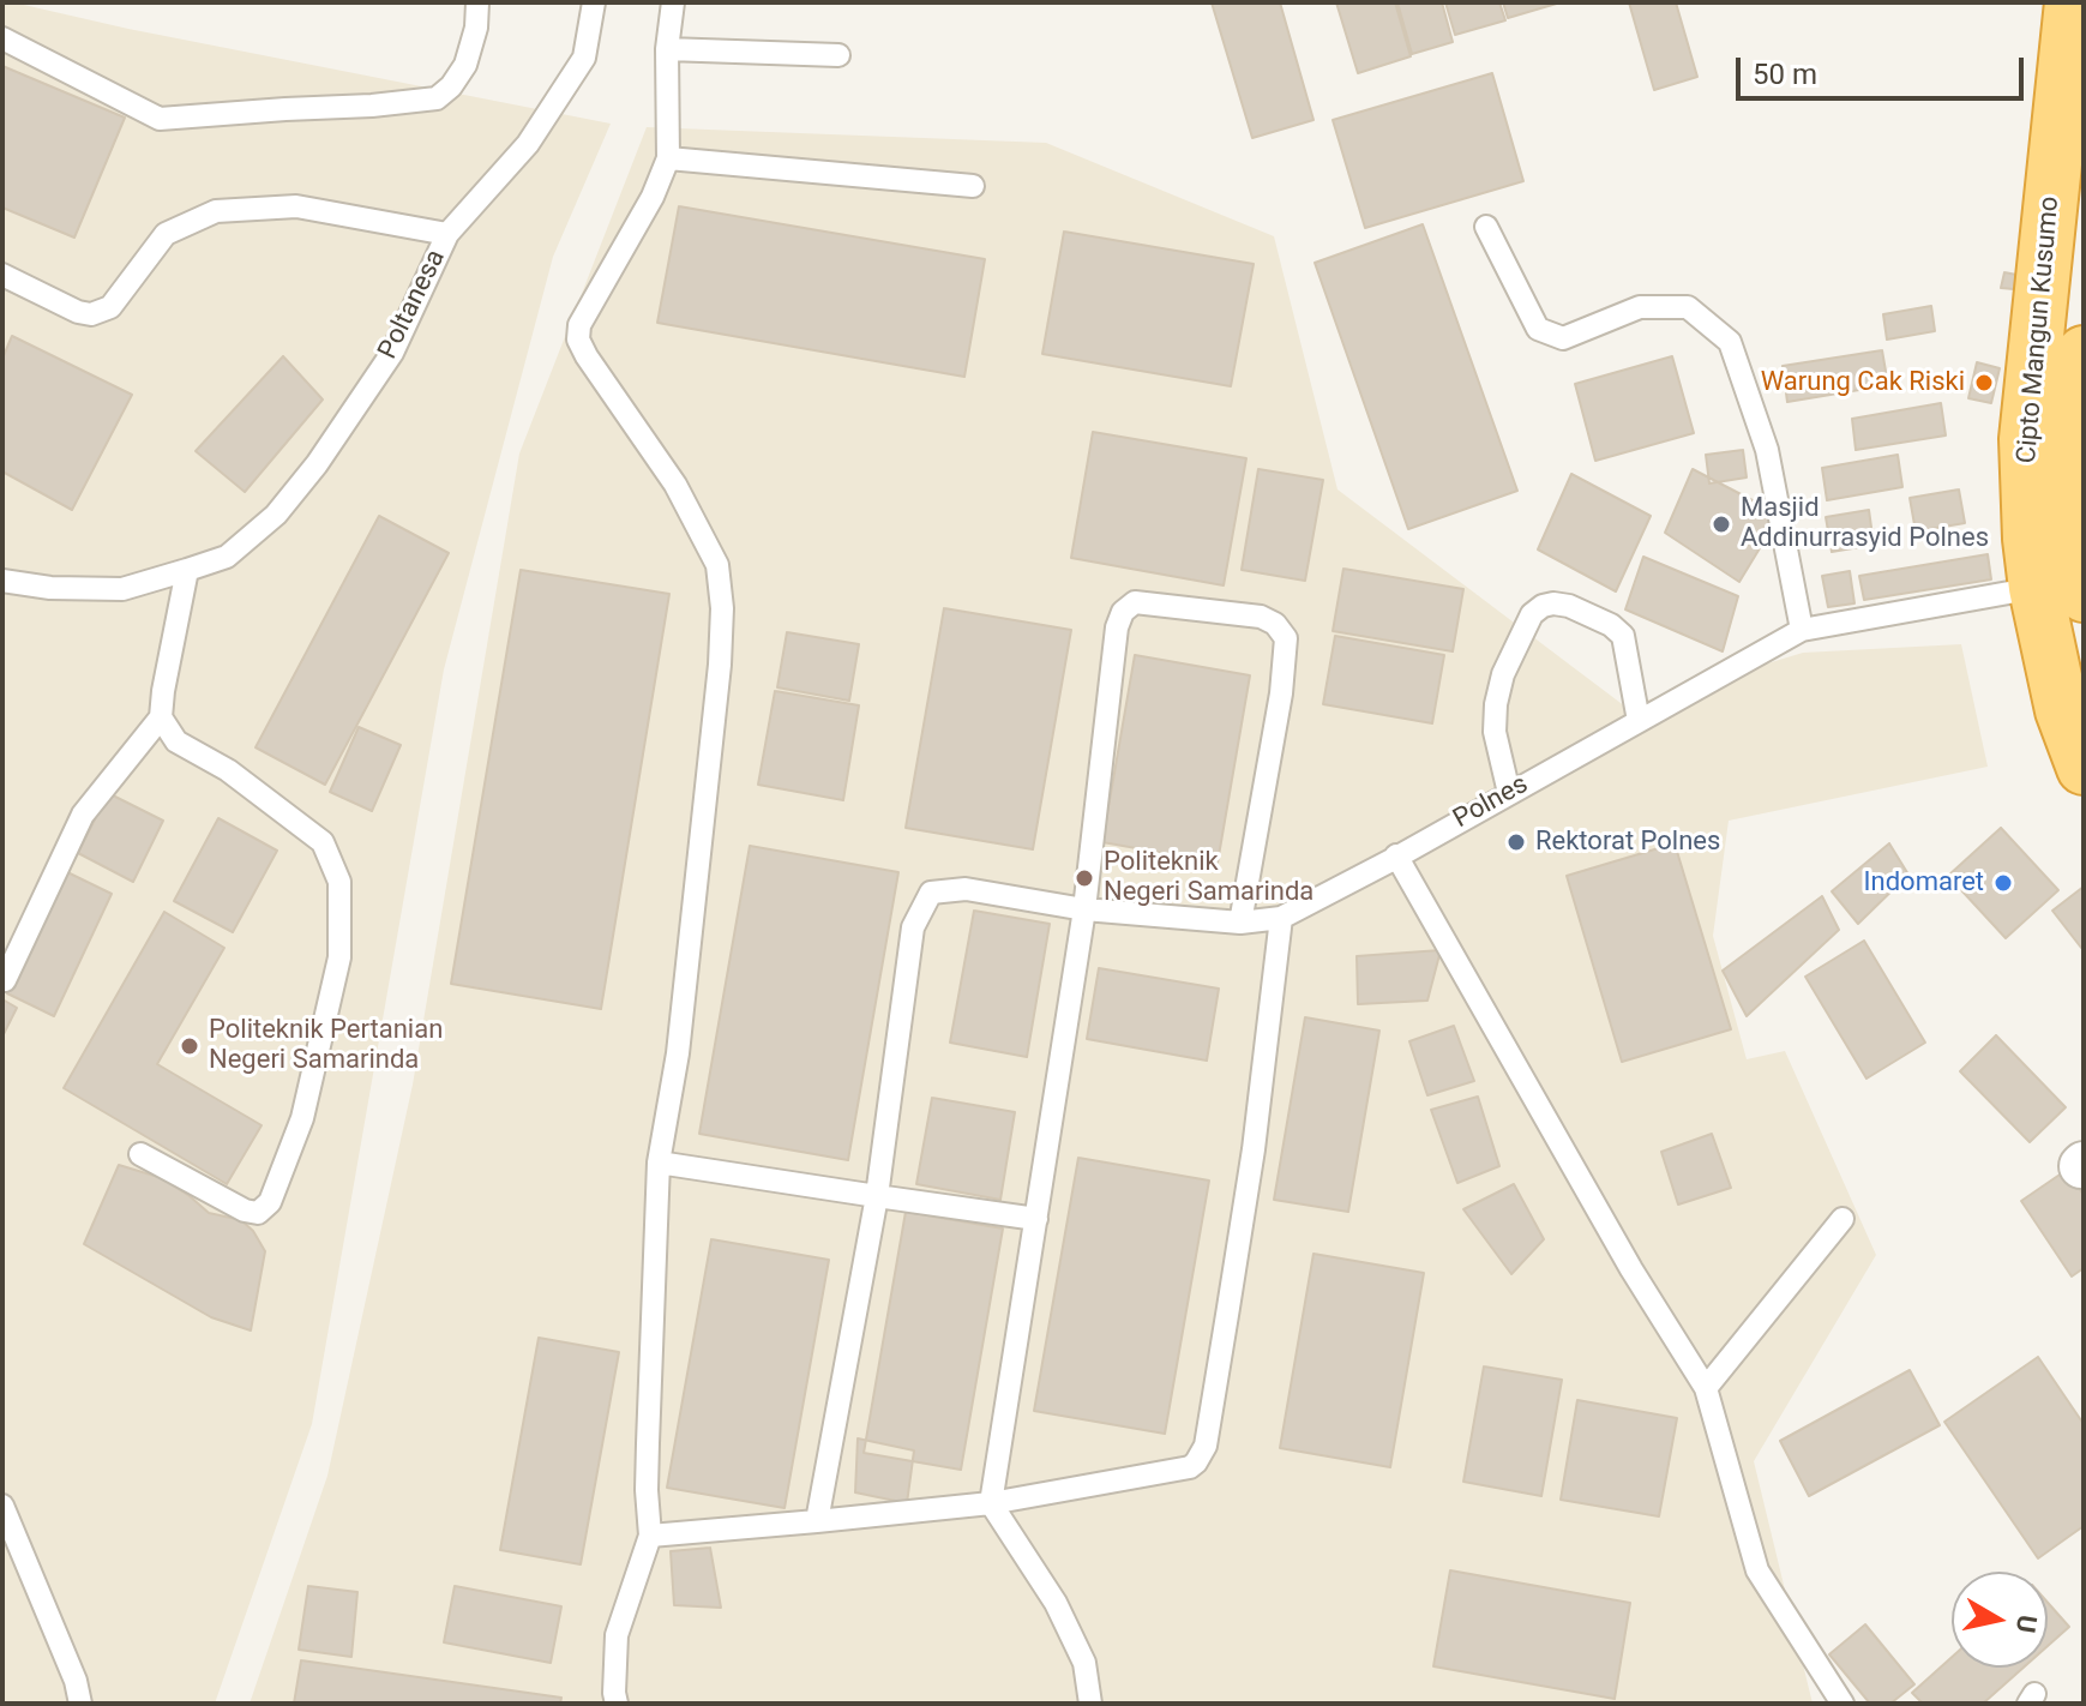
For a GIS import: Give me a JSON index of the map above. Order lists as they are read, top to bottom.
{
  "streets": {
    "highway": ["Cipto Mangun Kusumo"],
    "lane": ["Poltanesa", "Polnes"]
  },
  "crossings": [
    ["Cipto Mangun Kusumo", "Polnes"]
  ],
  "places": [
    "Warung Cak Riski",
    "Masjid Addinurrasyid Polnes",
    "Rektorat Polnes",
    "Politeknik Negeri Samarinda",
    "Indomaret",
    "Politeknik Pertanian Negeri Samarinda"
  ],
  "scale_bar": "50 m",
  "north": "right"
}
